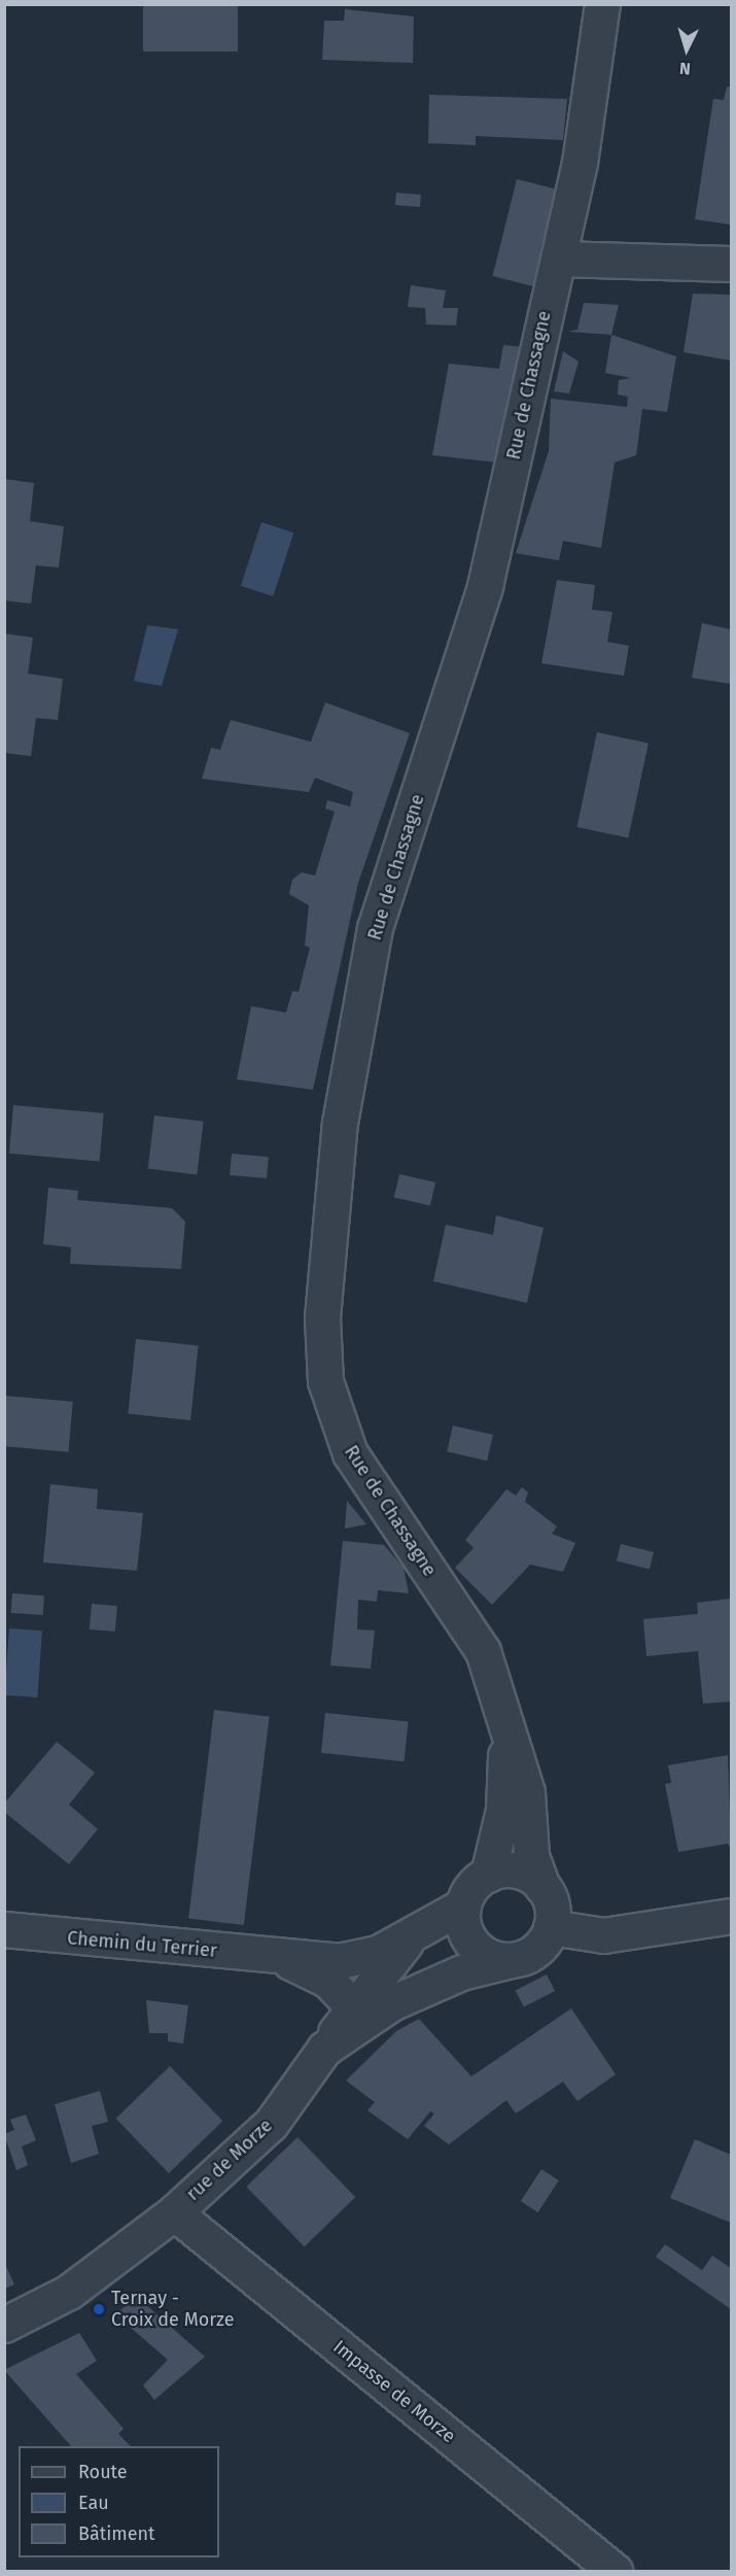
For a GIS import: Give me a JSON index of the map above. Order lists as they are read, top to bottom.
{
  "streets": {
    "street": [
      "Rue de Chassagne",
      "Chemin du Terrier",
      "rue de Morze",
      "Impasse de Morze"
    ]
  },
  "crossings": [
    ["Chemin du Terrier", "rue de Morze"],
    ["rue de Morze", "Impasse de Morze"]
  ],
  "places": ["Ternay - Croix de Morze"],
  "legend": ["Route", "Eau", "Bâtiment"],
  "north": "bottom"
}
